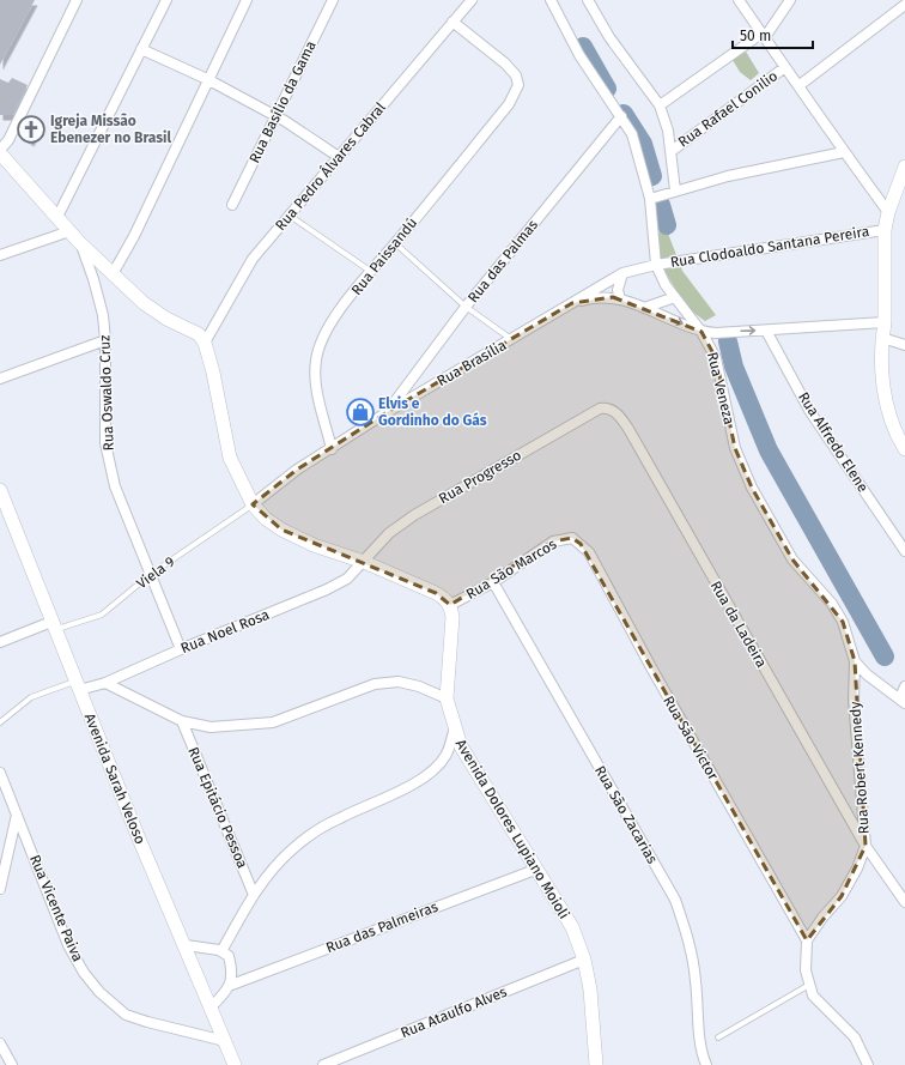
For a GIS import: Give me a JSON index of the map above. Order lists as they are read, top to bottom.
{
  "streets": {
    "main road": ["Avenida Sarah Veloso", "Avenida Dolores Lupiano Moioli"],
    "street": [
      "Rua Basílio da Gama",
      "Rua Rafael Conilio",
      "Rua Pedro Álvares Cabral",
      "Rua Clodoaldo Santana Pereira",
      "Rua Paissandú",
      "Rua das Palmas",
      "Rua Brasília",
      "Rua Veneza",
      "Rua Oswaldo Cruz",
      "Rua Alfredo Elene",
      "Rua Progresso",
      "Rua São Marcos",
      "Rua da Ladeira",
      "Rua Noel Rosa",
      "Rua São Victor",
      "Rua Robert Kennedy",
      "Rua Epitácio Pessoa",
      "Rua São Zacarias",
      "Rua Vicente Paiva",
      "Rua das Palmeiras",
      "Rua Ataulfo Alves"
    ],
    "lane": ["Viela 9"]
  },
  "crossings": [
    ["Rua Pedro Álvares Cabral", "Rua Paissandú"],
    ["Rua Clodoaldo Santana Pereira", "Rua Brasília"],
    ["Rua Clodoaldo Santana Pereira", "Rua Veneza"],
    ["Rua Paissandú", "Rua Brasília"],
    ["Rua das Palmas", "Rua Brasília"],
    ["Rua das Palmas", "Rua Veneza"],
    ["Rua Brasília", "Rua Veneza"],
    ["Rua Brasília", "Viela 9"],
    ["Rua Veneza", "Rua Robert Kennedy"],
    ["Rua Oswaldo Cruz", "Viela 9"],
    ["Rua Oswaldo Cruz", "Rua Noel Rosa"],
    ["Rua Progresso", "Rua da Ladeira"],
    ["Rua Progresso", "Rua Noel Rosa"],
    ["Rua São Marcos", "Rua São Victor"],
    ["Rua São Marcos", "Rua São Zacarias"],
    ["Rua São Marcos", "Avenida Dolores Lupiano Moioli"],
    ["Viela 9", "Avenida Sarah Veloso"],
    ["Rua da Ladeira", "Rua Robert Kennedy"],
    ["Rua Noel Rosa", "Avenida Sarah Veloso"],
    ["Rua São Victor", "Rua Robert Kennedy"],
    ["Avenida Sarah Veloso", "Rua Vicente Paiva"],
    ["Avenida Dolores Lupiano Moioli", "Rua das Palmeiras"],
    ["Avenida Dolores Lupiano Moioli", "Rua Ataulfo Alves"]
  ],
  "places": {
    "church": ["Igreja Missão Ebenezer no Brasil"],
    "shop": ["Elvis e Gordinho do Gás"]
  },
  "scale_bar": "50 m"
}
